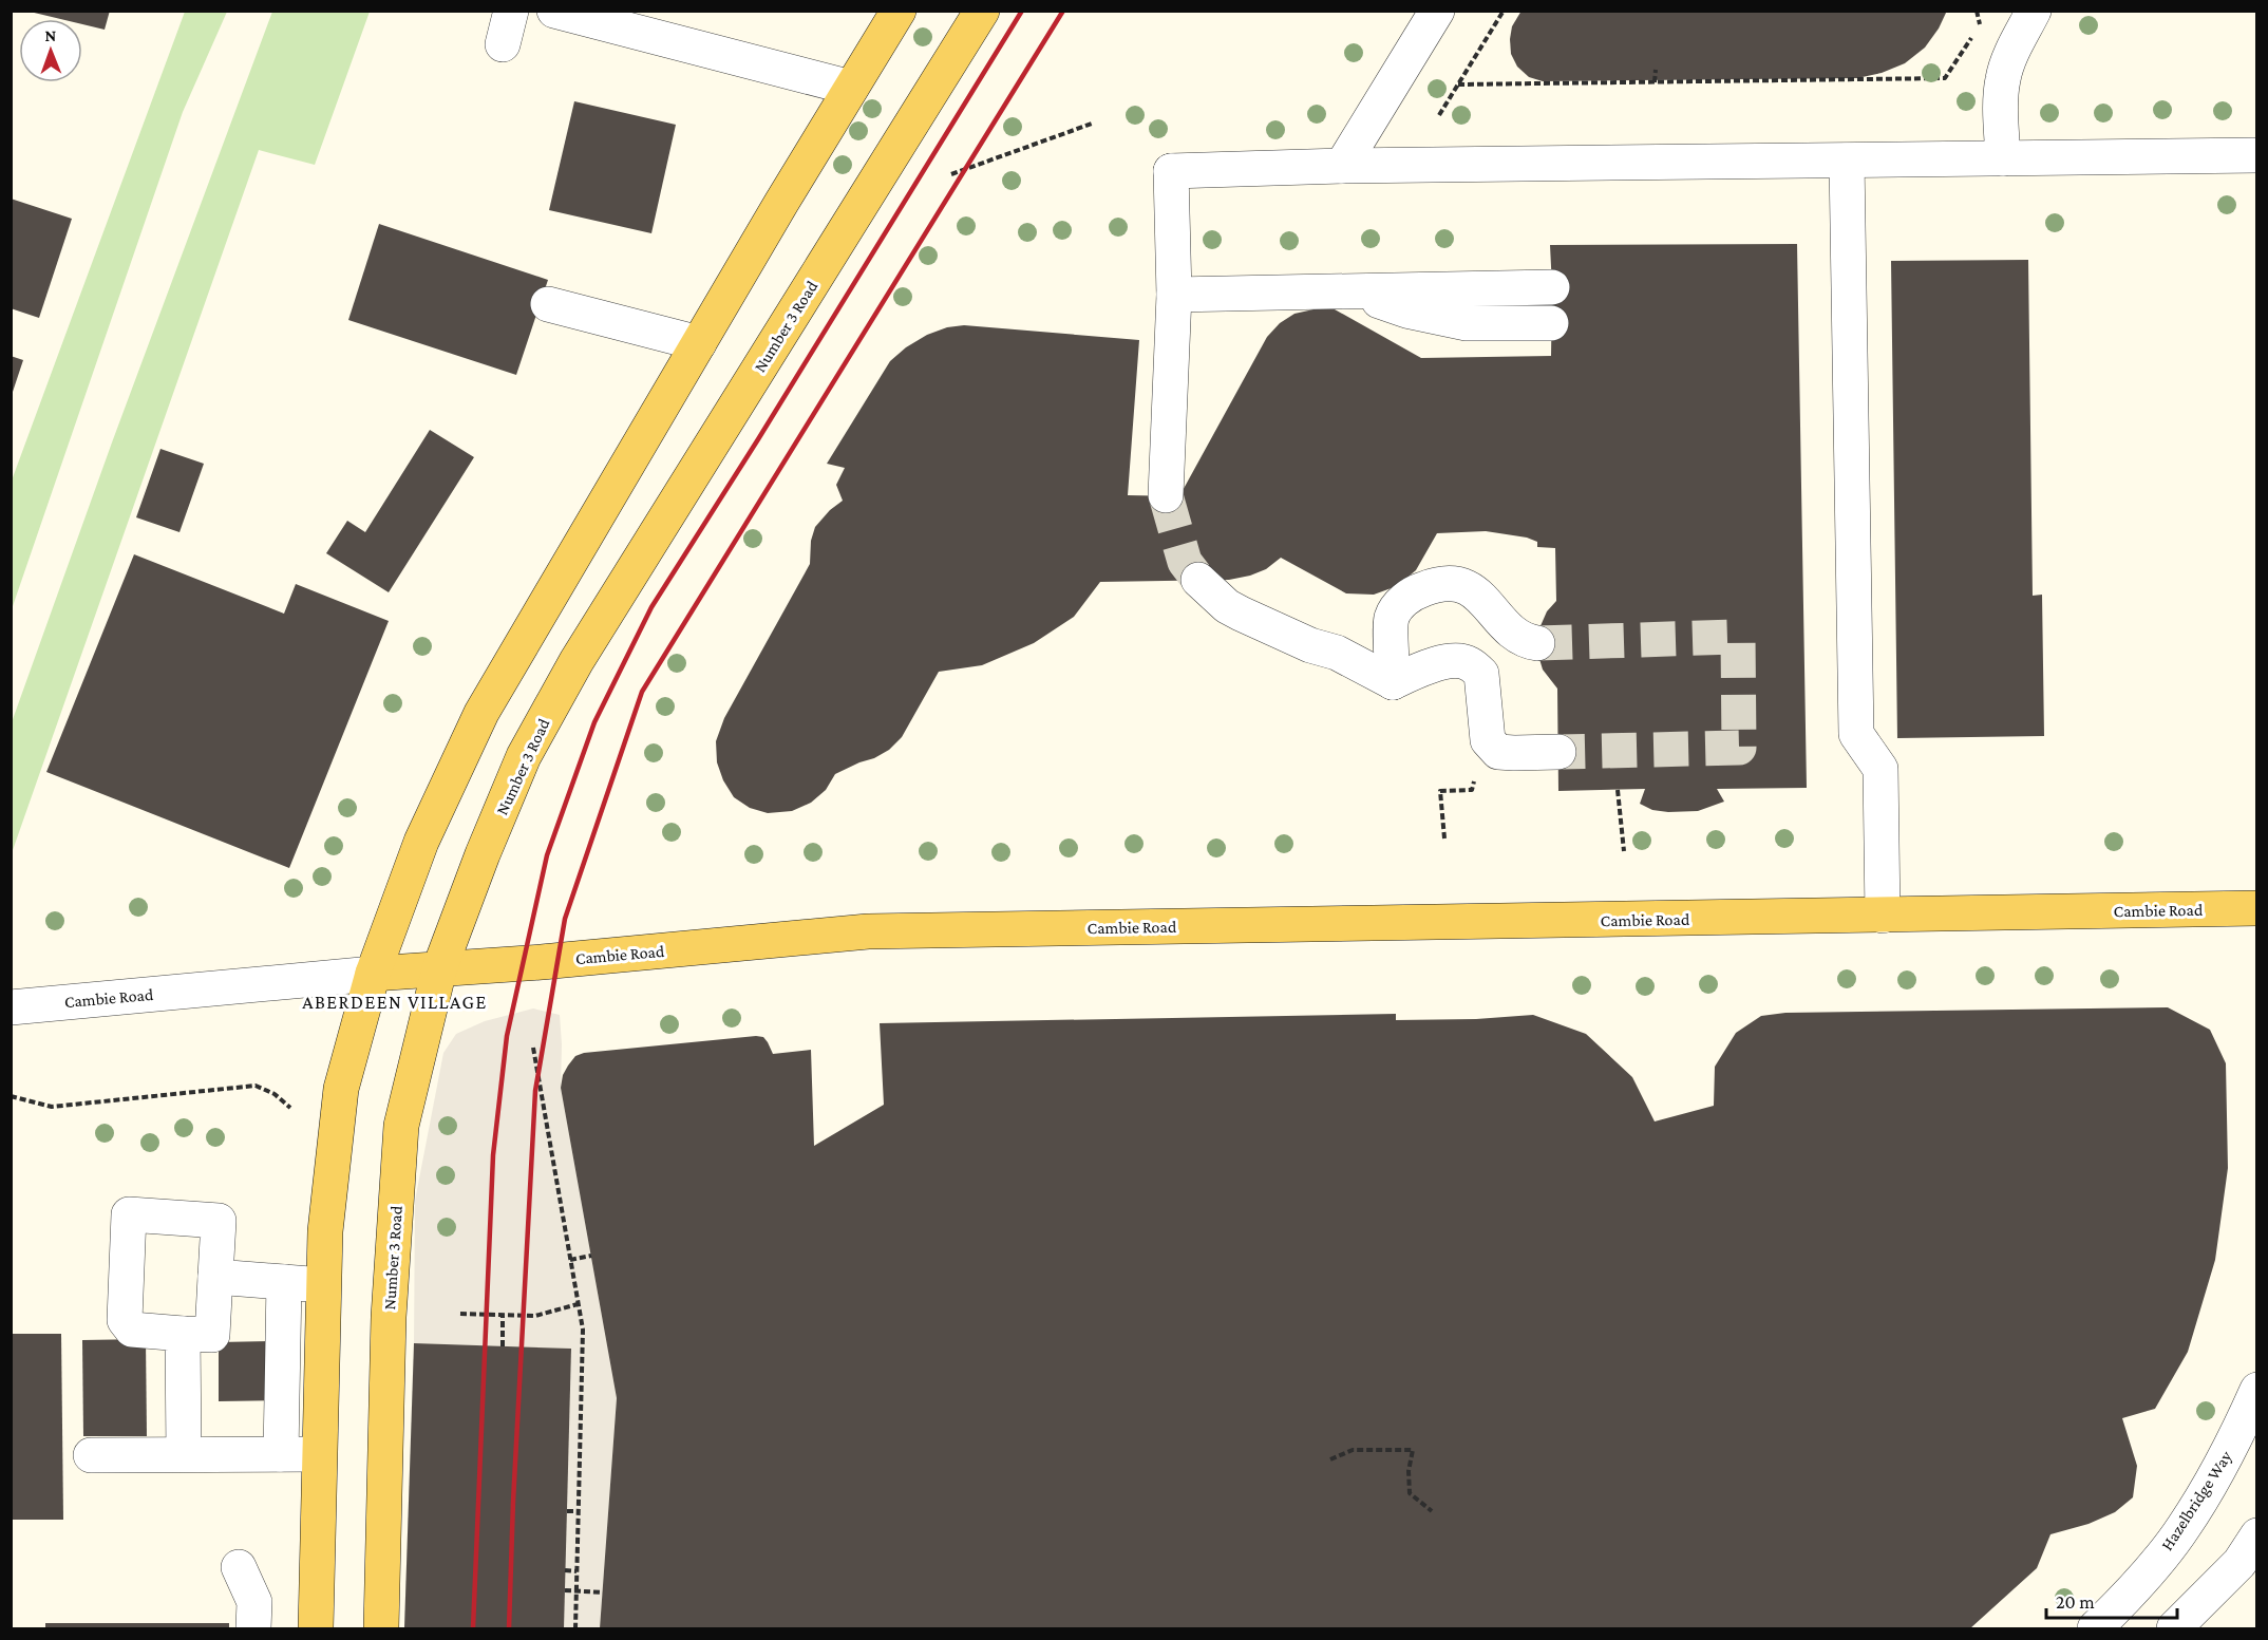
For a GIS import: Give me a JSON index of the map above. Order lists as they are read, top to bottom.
{
  "streets": {
    "main road": ["Number 3 Road", "Cambie Road"],
    "street": ["Hazelbridge Way"]
  },
  "crossings": [
    ["Number 3 Road", "Cambie Road"]
  ],
  "districts": ["ABERDEEN VILLAGE"],
  "scale_bar": "20 m",
  "north": "top"
}
